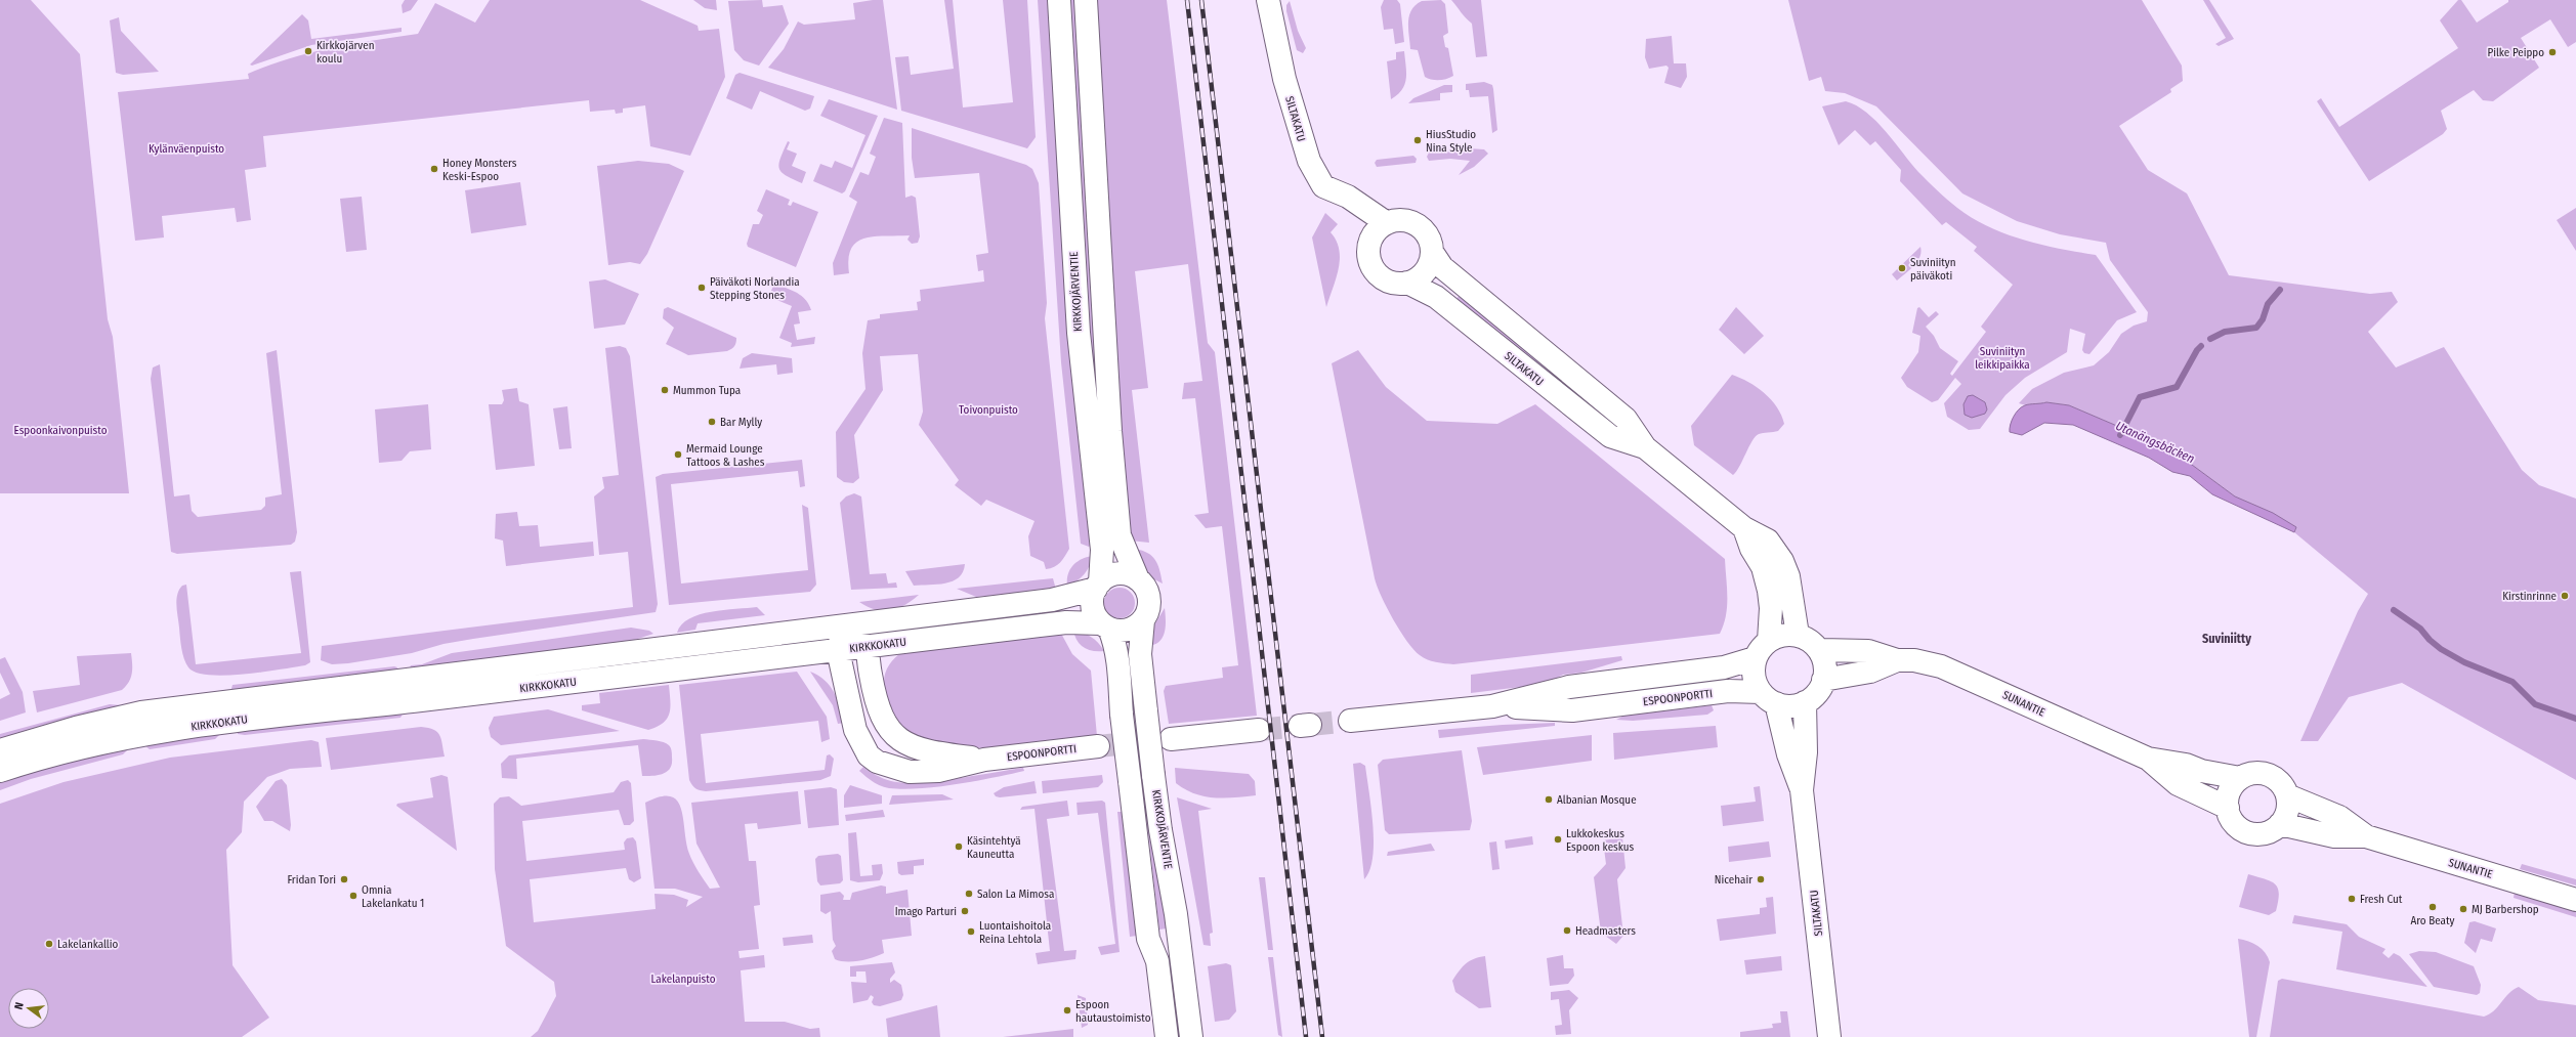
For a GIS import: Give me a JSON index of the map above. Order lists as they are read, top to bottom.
{
  "streets": {
    "street": [
      "SILTAKATU",
      "KIRKKOJÄRVENTIE",
      "KIRKKOKATU",
      "ESPOONPORTTI",
      "SUNANTIE"
    ]
  },
  "crossings": [
    ["SILTAKATU", "ESPOONPORTTI"],
    ["SILTAKATU", "SUNANTIE"],
    ["KIRKKOJÄRVENTIE", "KIRKKOKATU"],
    ["KIRKKOKATU", "ESPOONPORTTI"],
    ["ESPOONPORTTI", "SUNANTIE"]
  ],
  "districts": ["Suviniitty"],
  "water": ["Utanängsbäcken"],
  "parks": [
    "Kylänväenpuisto",
    "Suviniityn leikkipaikka",
    "Toivonpuisto",
    "Espoonkaivonpuisto",
    "Lakelanpuisto"
  ],
  "places": [
    "Kirkkojärven koulu",
    "Pilke Peippo",
    "HiusStudio Nina Style",
    "Honey Monsters Keski-Espoo",
    "Suviniityn päiväkoti",
    "Päiväkoti Norlandia Stepping Stones",
    "Mummon Tupa",
    "Bar Mylly",
    "Mermaid Lounge Tattoos & Lashes",
    "Kirstinrinne",
    "Albanian Mosque",
    "Lukkokeskus Espoon keskus",
    "Käsintehtyä Kauneutta",
    "Fridan Tori",
    "Nicehair",
    "Salon La Mimosa",
    "Omnia Lakelankatu 1",
    "Fresh Cut",
    "Aro Beaty",
    "MJ Barbershop",
    "Imago Parturi",
    "Headmasters",
    "Luontaishoitola Reina Lehtola",
    "Lakelankallio",
    "Espoon hautaustoimisto"
  ],
  "north": "left"
}
